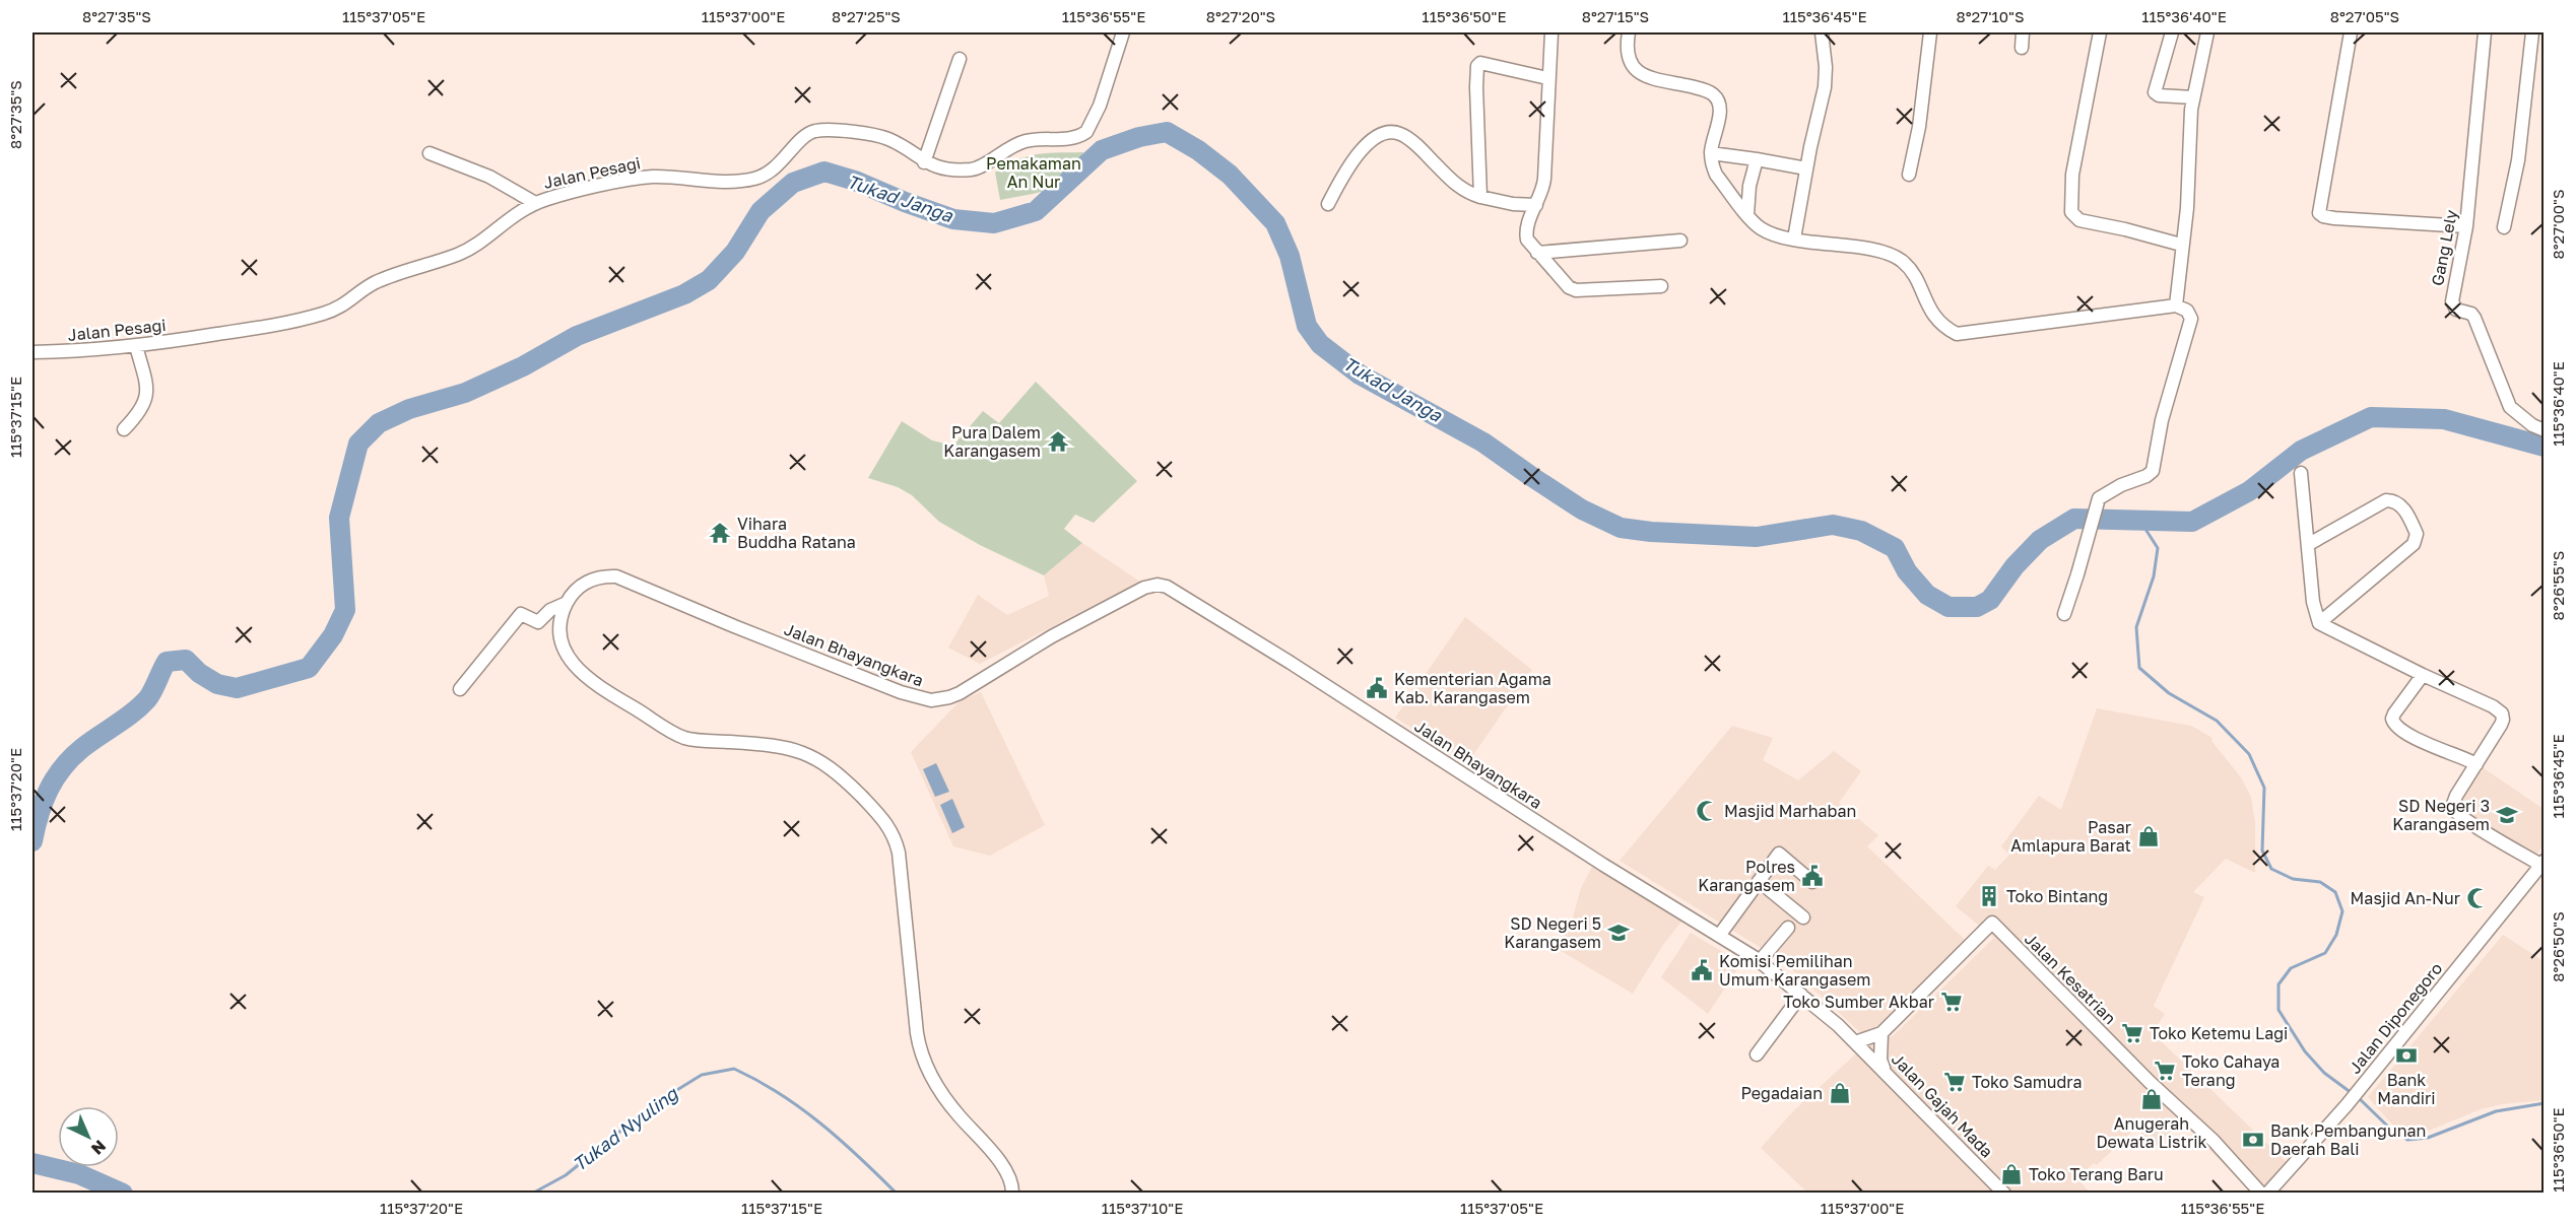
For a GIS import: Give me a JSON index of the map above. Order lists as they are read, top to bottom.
{
  "streets": {
    "street": [
      "Jalan Pesagi",
      "Gang Lely",
      "Jalan Bhayangkara",
      "Jalan Kesatrian",
      "Jalan Diponegoro",
      "Jalan Gajah Mada"
    ]
  },
  "crossings": [
    ["Jalan Bhayangkara", "Jalan Gajah Mada"]
  ],
  "water": ["Tukad Janga", "Tukad Nyuling"],
  "parks": ["Pemakaman An Nur"],
  "places": {
    "temple": ["Pura Dalem Karangasem", "Vihara Buddha Ratana"],
    "public building": ["Kementerian Agama Kab. Karangasem", "Polres Karangasem", "Komisi Pemilihan Umum Karangasem"],
    "mosque": ["Masjid Marhaban", "Masjid An-Nur"],
    "school or university": ["SD Negeri 3 Karangasem", "SD Negeri 5 Karangasem"],
    "shop": [
      "Pasar Amlapura Barat",
      "Pegadaian",
      "Anugerah Dewata Listrik",
      "Toko Terang Baru"
    ],
    "building": ["Toko Bintang"],
    "supermarket": [
      "Toko Sumber Akbar",
      "Toko Ketemu Lagi",
      "Toko Cahaya Terang",
      "Toko Samudra"
    ],
    "bank": ["Bank Mandiri", "Bank Pembangunan Daerah Bali"]
  },
  "north": "bottom right",
  "coordinates": [
    "8°27'35\"S",
    "115°37'05\"E",
    "115°37'00\"E",
    "8°27'25\"S",
    "115°36'55\"E",
    "8°27'20\"S",
    "115°36'50\"E",
    "8°27'15\"S",
    "115°36'45\"E",
    "8°27'10\"S",
    "115°36'40\"E",
    "8°27'05\"S",
    "8°27'00\"S",
    "115°37'15\"E",
    "8°26'55\"S",
    "115°37'20\"E",
    "8°26'50\"S",
    "115°37'10\"E"
  ]
}
